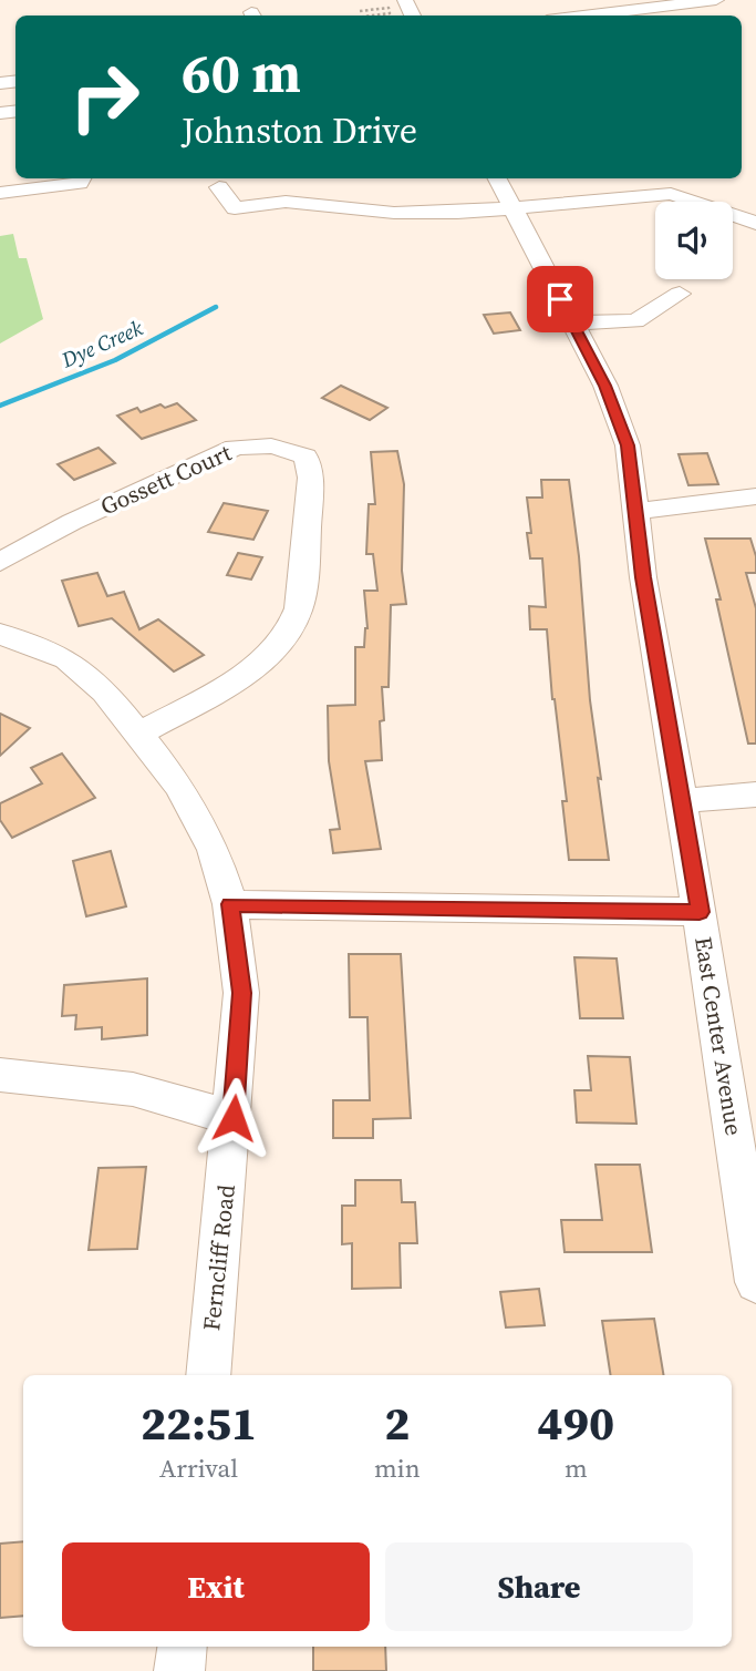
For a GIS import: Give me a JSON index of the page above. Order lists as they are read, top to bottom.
{
  "streets": {
    "street": ["Gossett Court", "East Center Avenue", "Ferncliff Road"]
  },
  "crossings": [
    ["Gossett Court", "Ferncliff Road"]
  ],
  "water": ["Dye Creek"],
  "page": {
    "turn": ["60 m", "Johnston Drive"],
    "eta": [
      "22:51",
      "Arrival",
      "2",
      "min",
      "490",
      "m"
    ],
    "buttons": ["Exit", "Share"]
  }
}
